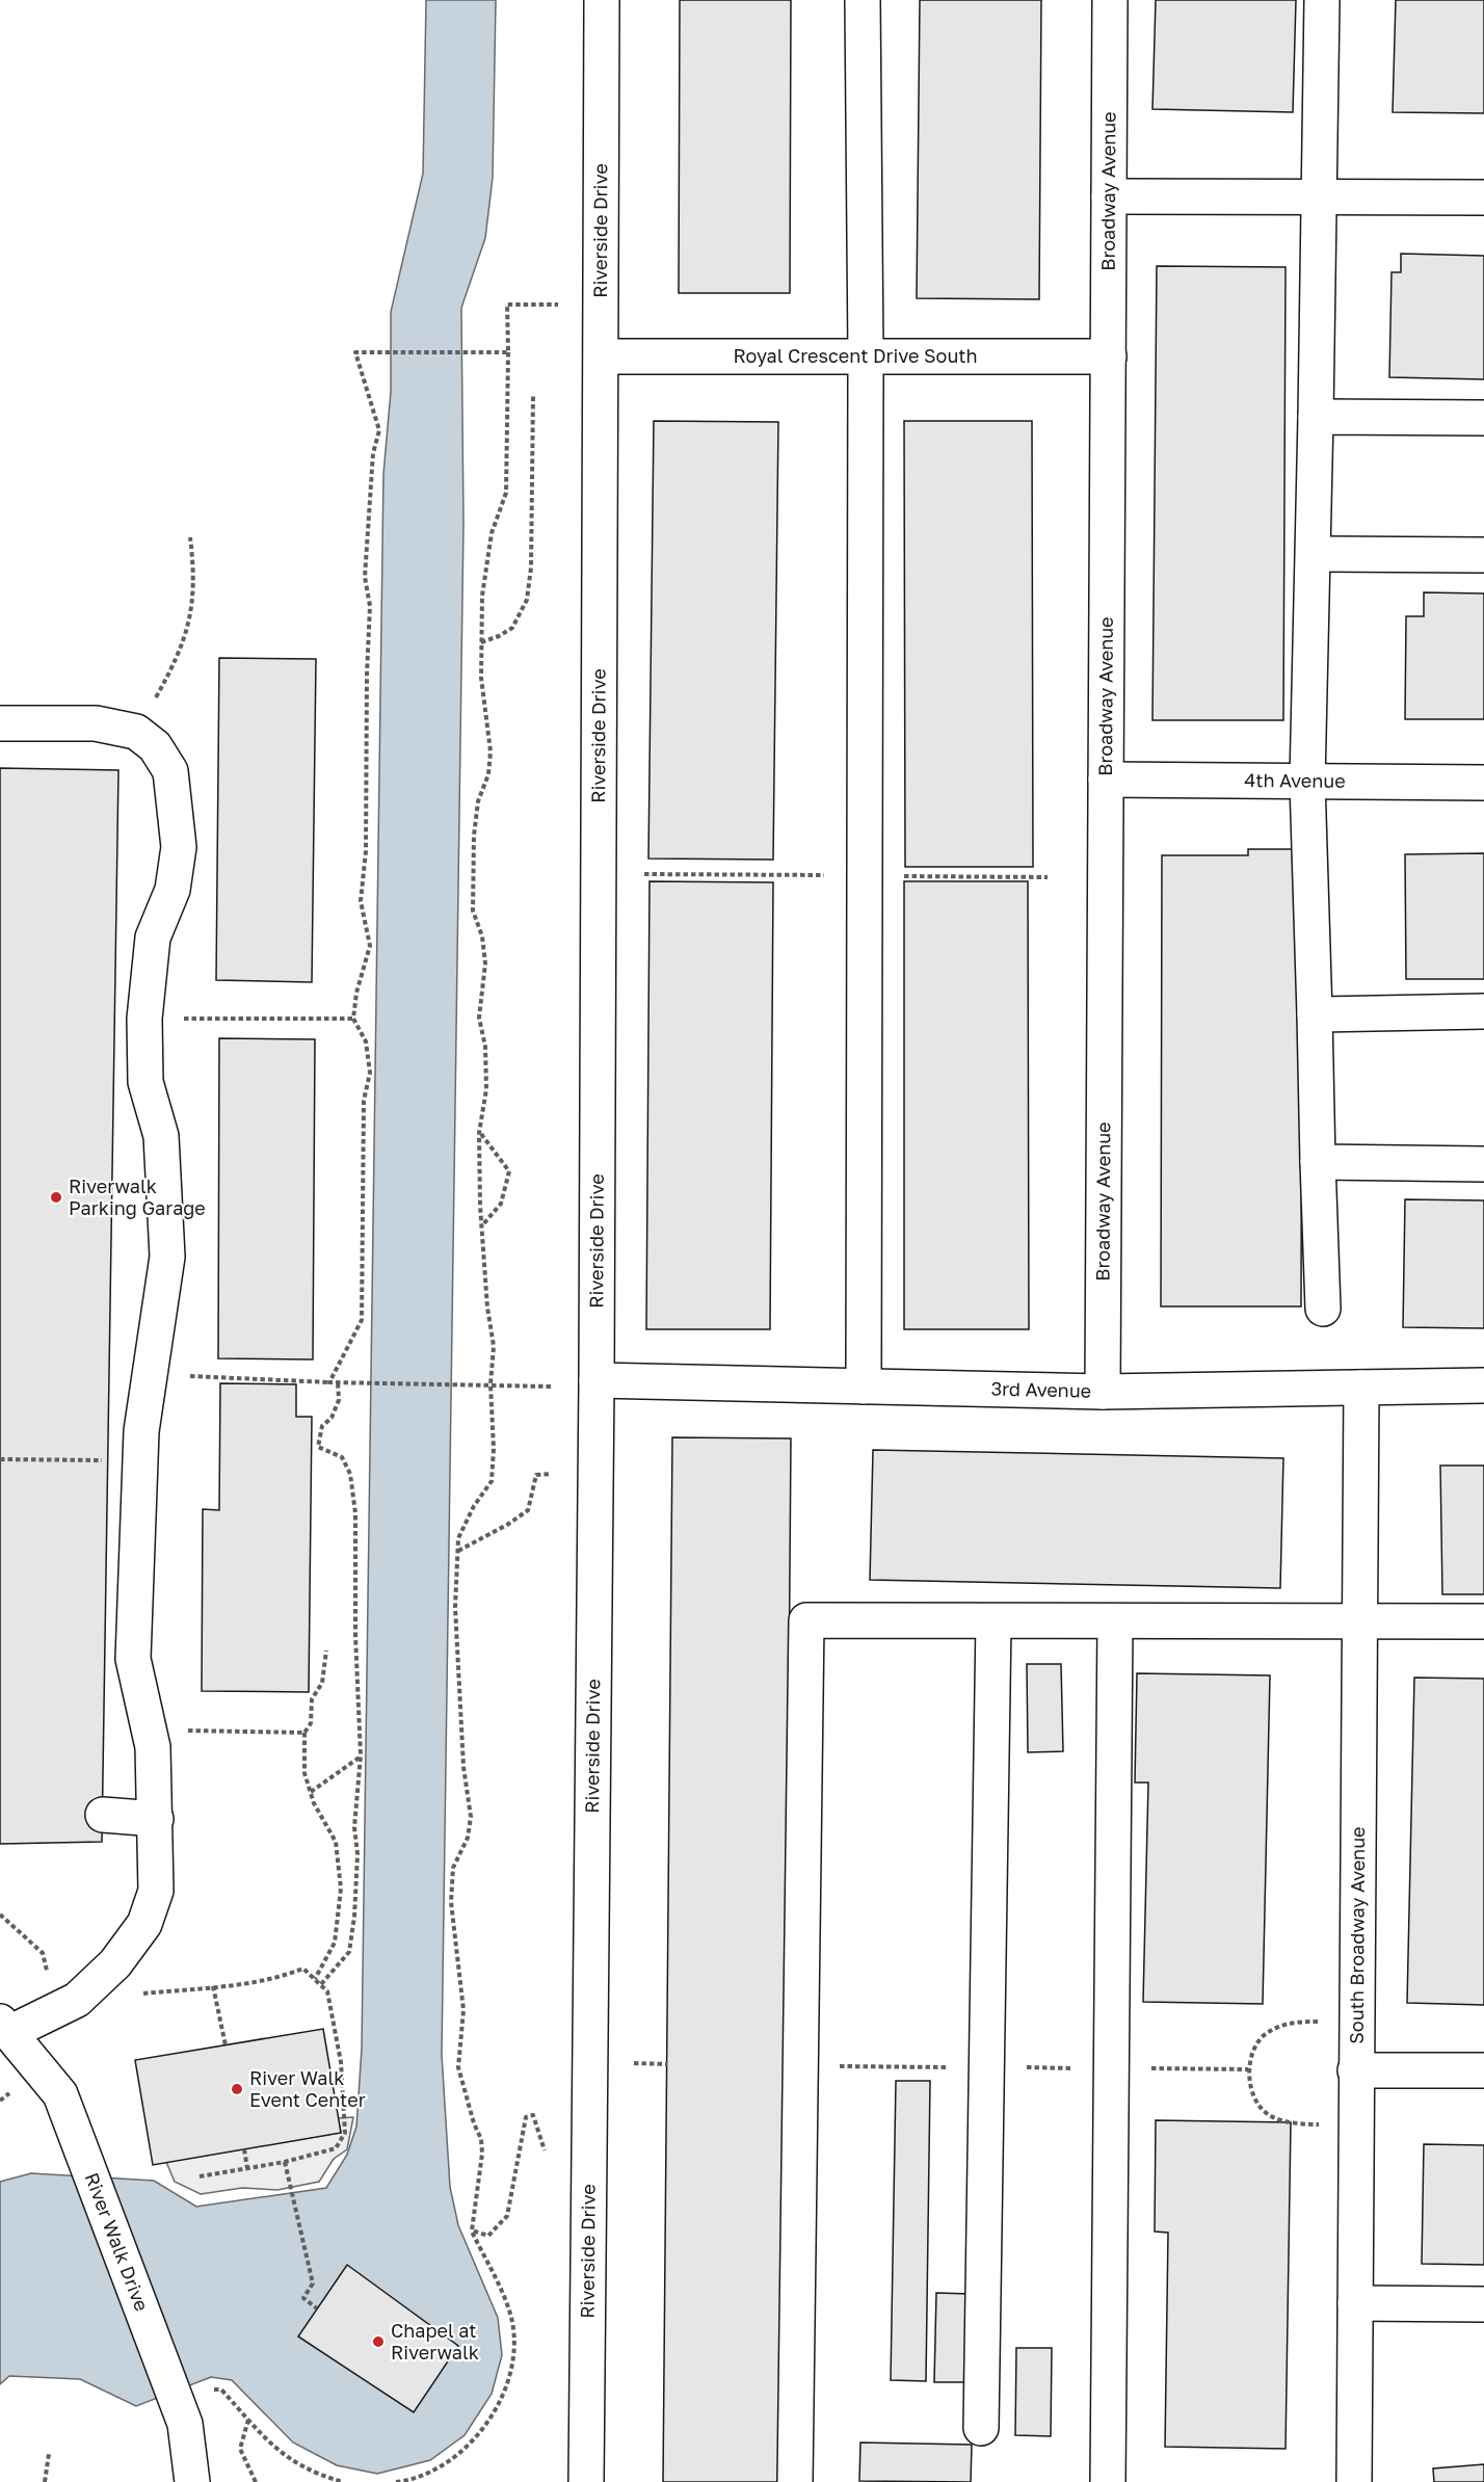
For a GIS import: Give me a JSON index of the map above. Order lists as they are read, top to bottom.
{
  "streets": {
    "street": [
      "Broadway Avenue",
      "Riverside Drive",
      "Royal Crescent Drive South",
      "4th Avenue",
      "3rd Avenue",
      "South Broadway Avenue",
      "River Walk Drive"
    ]
  },
  "crossings": [
    ["Broadway Avenue", "Royal Crescent Drive South"],
    ["Broadway Avenue", "4th Avenue"],
    ["Broadway Avenue", "3rd Avenue"],
    ["Riverside Drive", "Royal Crescent Drive South"],
    ["Riverside Drive", "3rd Avenue"],
    ["3rd Avenue", "South Broadway Avenue"]
  ],
  "places": ["Riverwalk Parking Garage", "River Walk Event Center", "Chapel at Riverwalk"]
}
